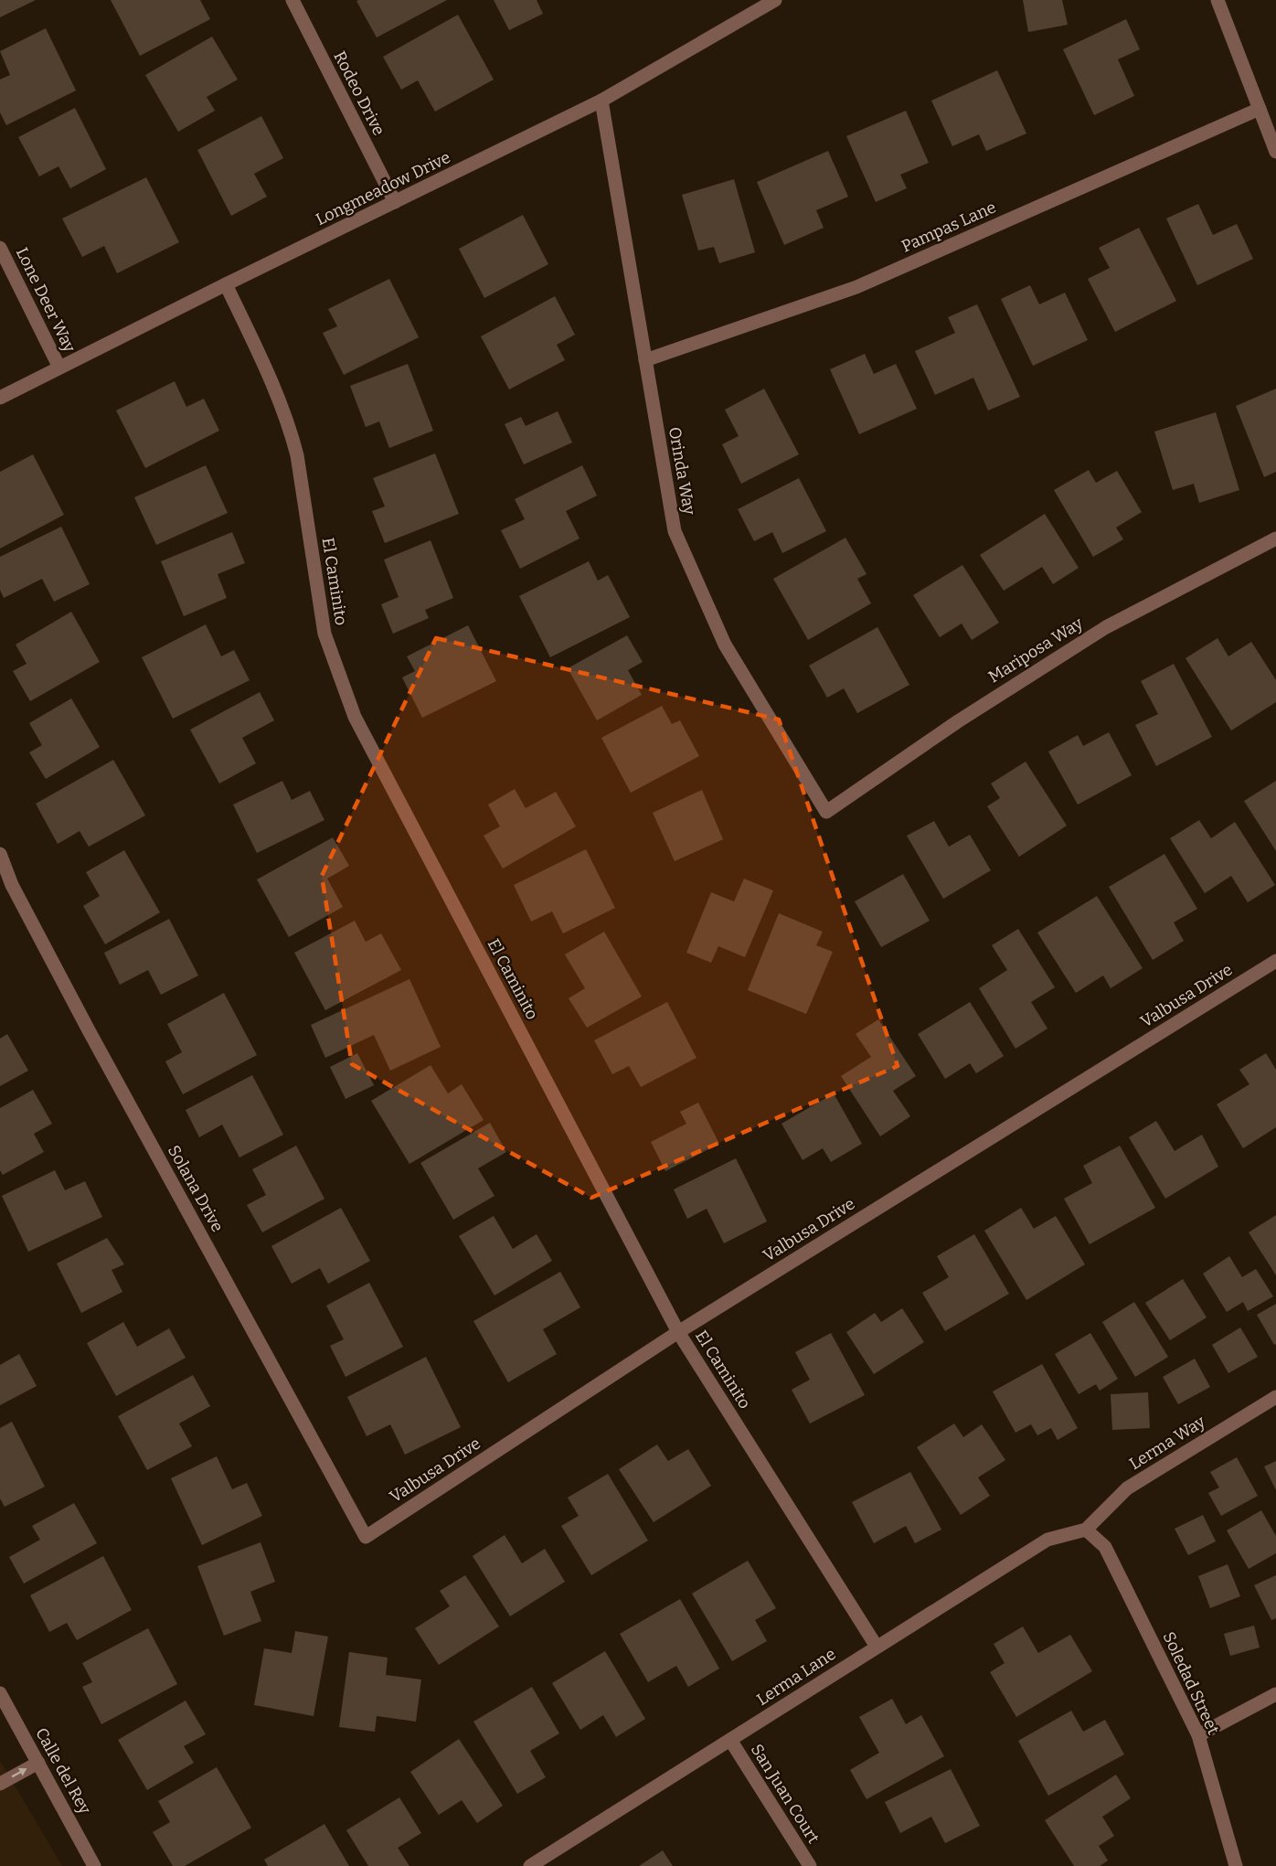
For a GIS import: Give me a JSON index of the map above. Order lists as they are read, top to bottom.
{
  "streets": {
    "street": [
      "Rodeo Drive",
      "Longmeadow Drive",
      "Pampas Lane",
      "Lone Deer Way",
      "Orinda Way",
      "El Caminito",
      "Mariposa Way",
      "Valbusa Drive",
      "Solana Drive",
      "Lerma Way",
      "Lerma Lane",
      "Soledad Street",
      "Calle del Rey",
      "San Juan Court"
    ]
  },
  "crossings": [
    ["Rodeo Drive", "Longmeadow Drive"],
    ["Longmeadow Drive", "Lone Deer Way"],
    ["Longmeadow Drive", "Orinda Way"],
    ["Longmeadow Drive", "El Caminito"],
    ["Pampas Lane", "Orinda Way"],
    ["Orinda Way", "Mariposa Way"],
    ["El Caminito", "Valbusa Drive"],
    ["El Caminito", "Lerma Lane"],
    ["Valbusa Drive", "Solana Drive"],
    ["Lerma Way", "Lerma Lane"],
    ["Lerma Way", "Soledad Street"],
    ["Lerma Lane", "Soledad Street"],
    ["Lerma Lane", "San Juan Court"]
  ]
}
